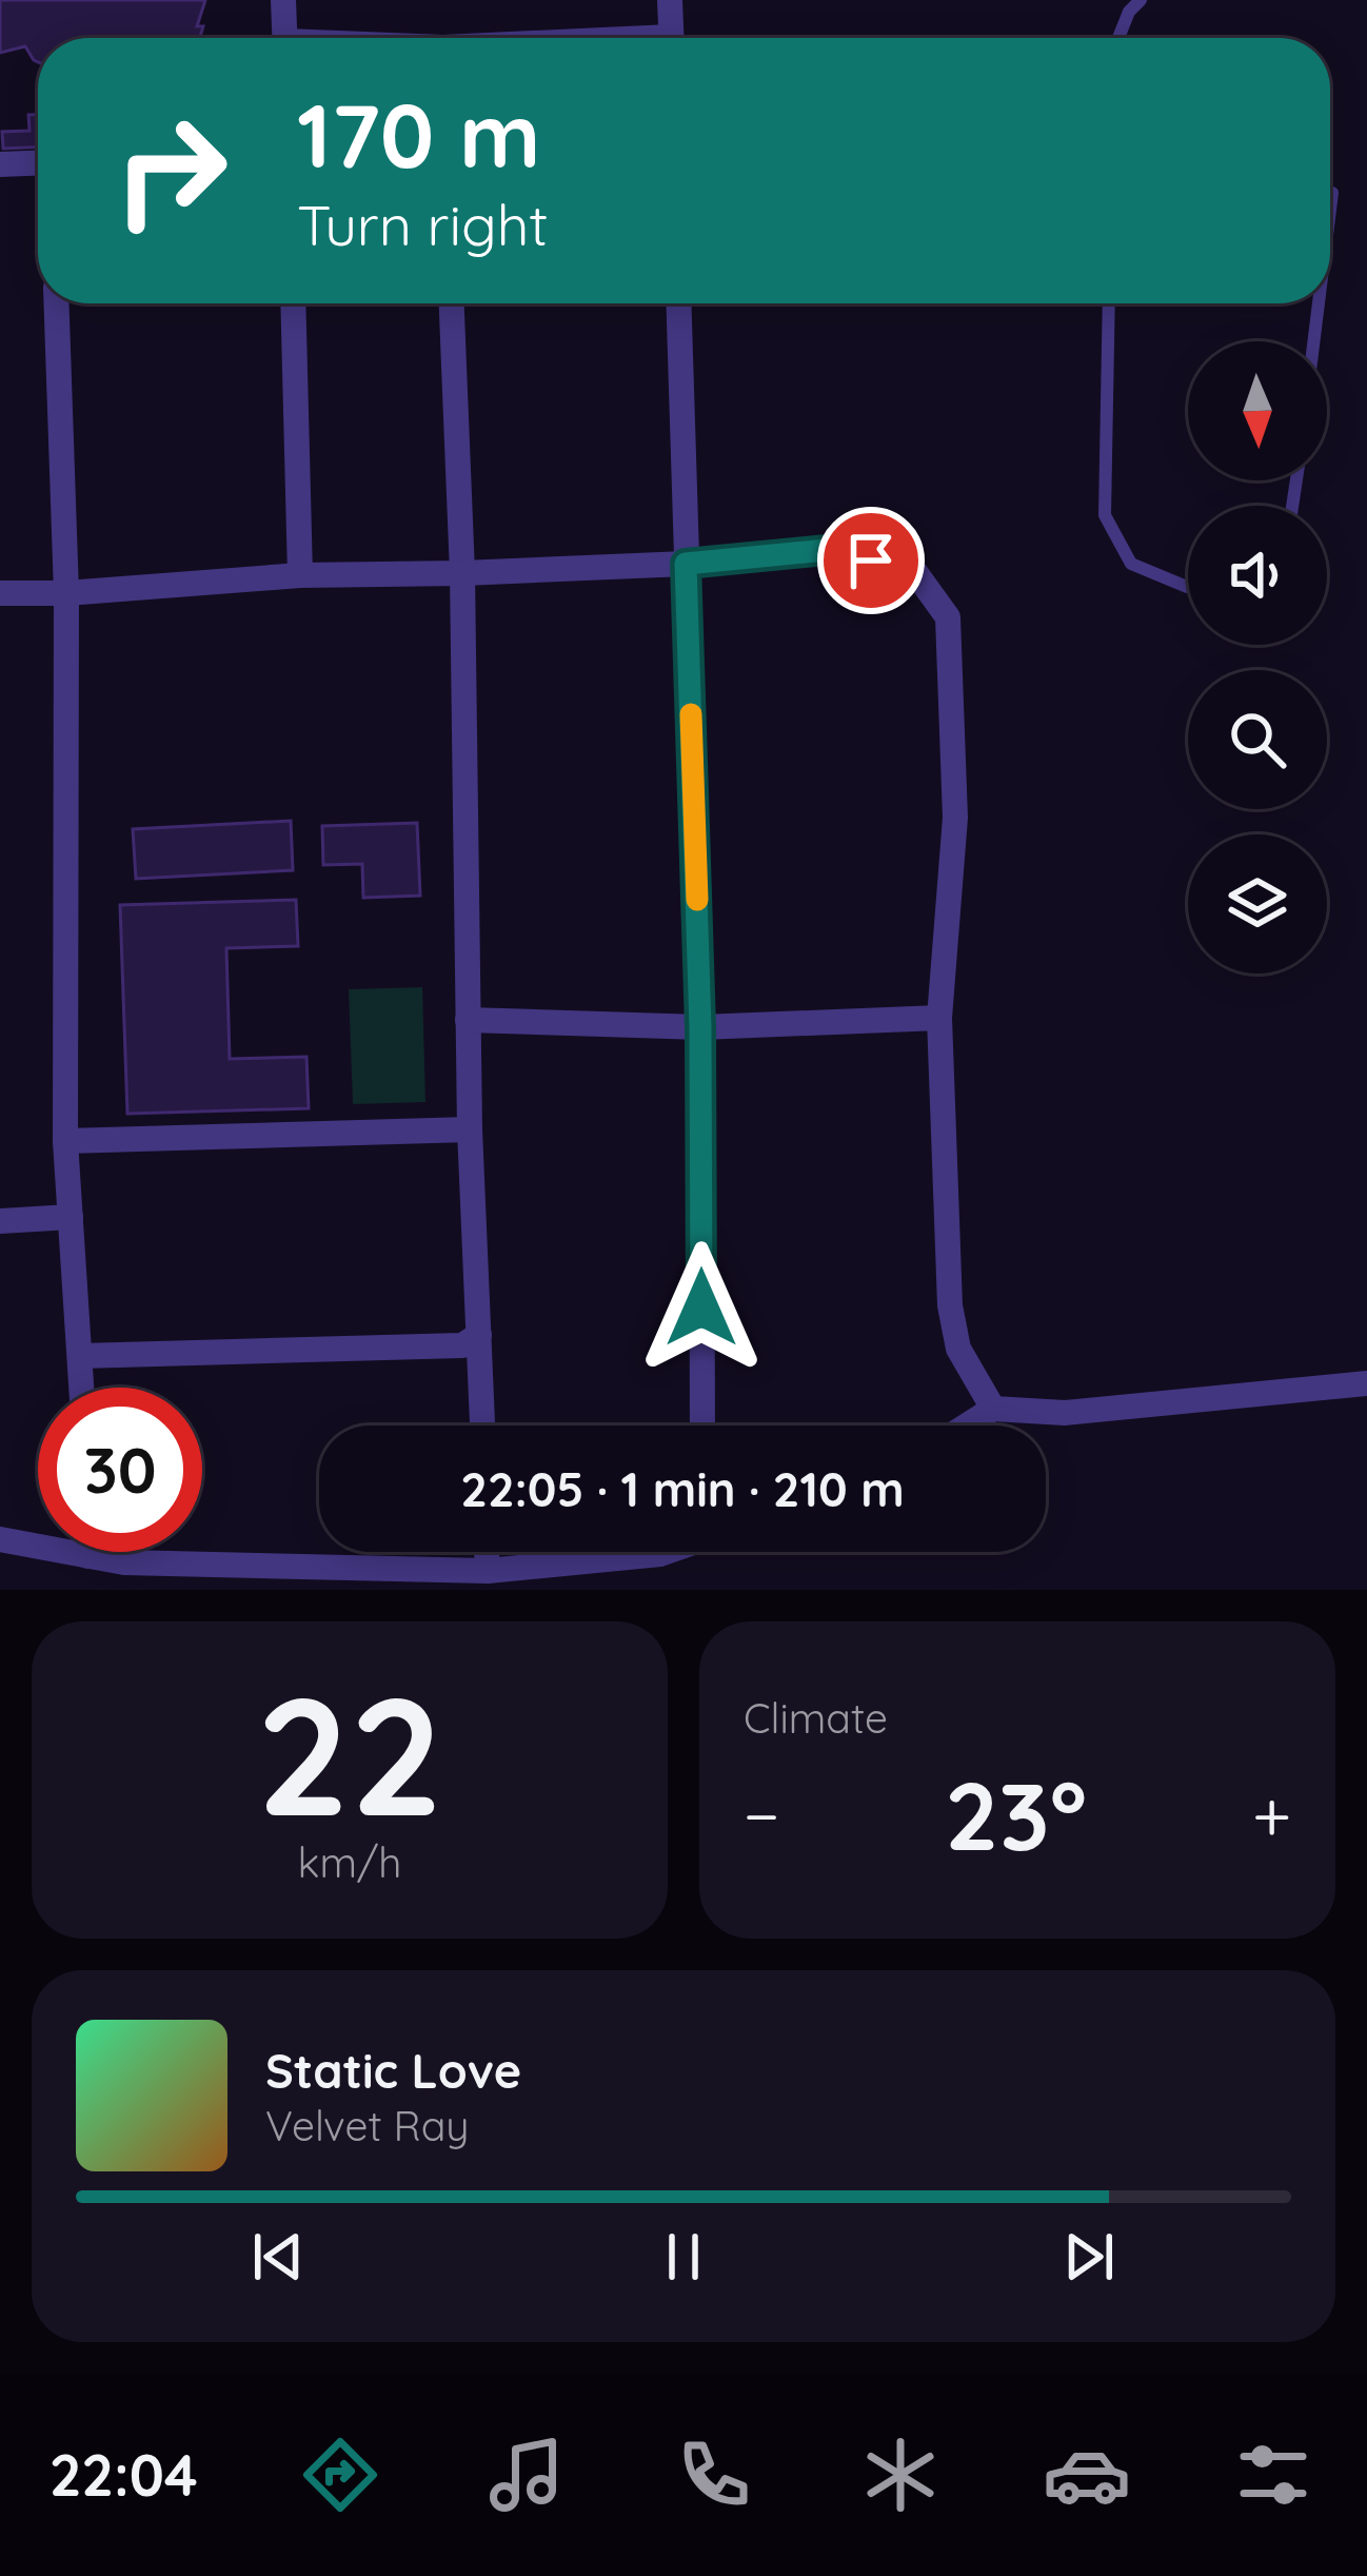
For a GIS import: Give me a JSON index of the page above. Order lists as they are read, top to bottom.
{
  "north": "bottom",
  "page": {
    "turn": ["170 m", "Turn right"],
    "limit": "30",
    "trip": "22:05 · 1 min · 210 m",
    "tile": [
      ["22", "km/h"],
      "Climate"
    ],
    "heat": ["−", "23°", "+"],
    "song": ["Static Love", "Velvet Ray"],
    "tabs": "22:04"
  }
}
